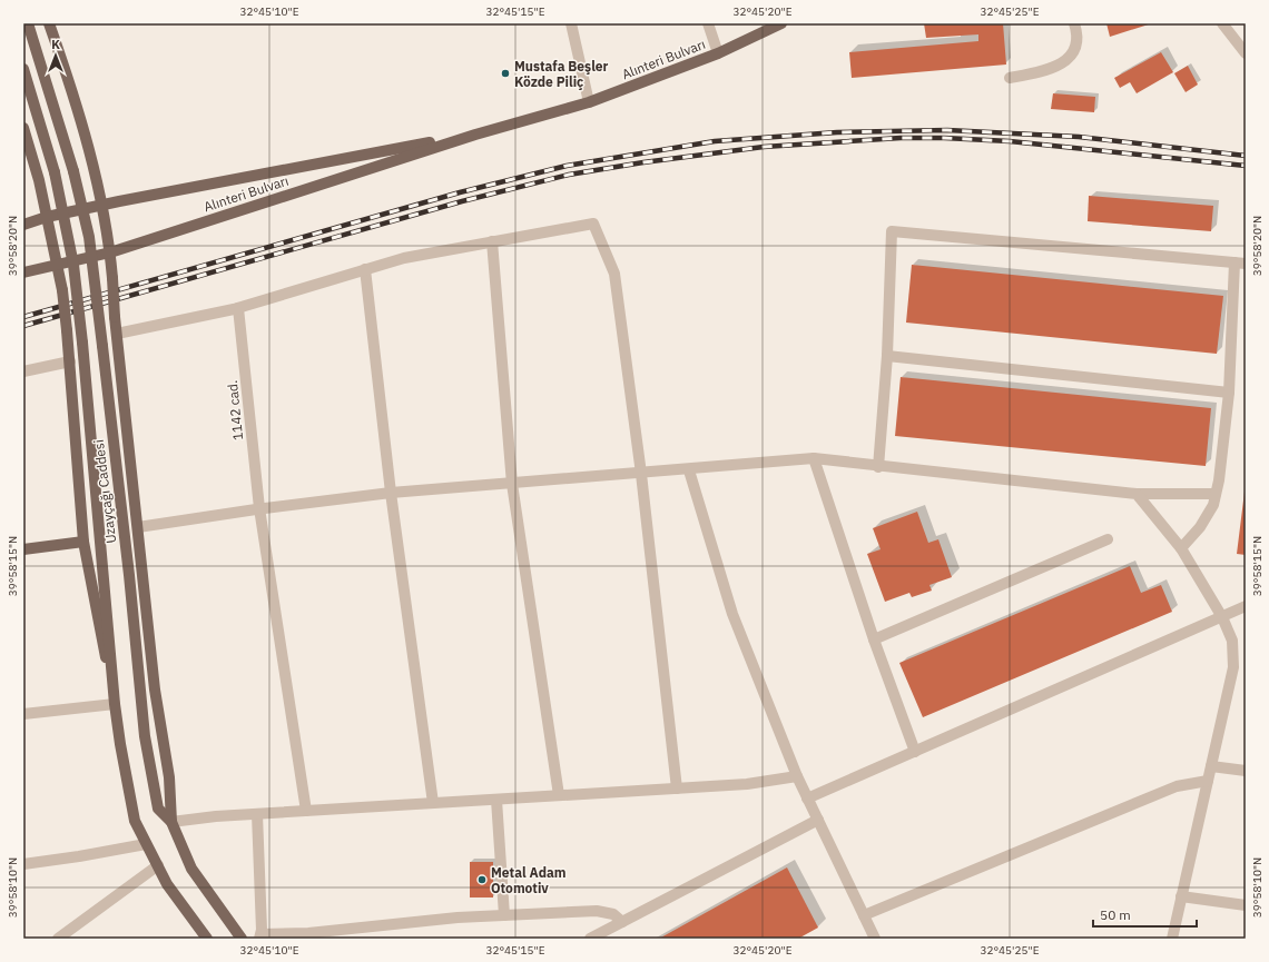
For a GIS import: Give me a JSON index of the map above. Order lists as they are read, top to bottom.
{
  "streets": {
    "main road": ["Alınteri Bulvarı", "Uzayçağı Caddesi"],
    "street": ["1142 cad."]
  },
  "places": ["Mustafa Beşler Közde Piliç", "Metal Adam Otomotiv"],
  "scale_bar": "50 m",
  "north": "top",
  "coordinates": [
    "32°45'10\"E",
    "32°45'15\"E",
    "32°45'20\"E",
    "32°45'25\"E",
    "39°58'20\"N",
    "39°58'15\"N",
    "39°58'10\"N"
  ]
}
